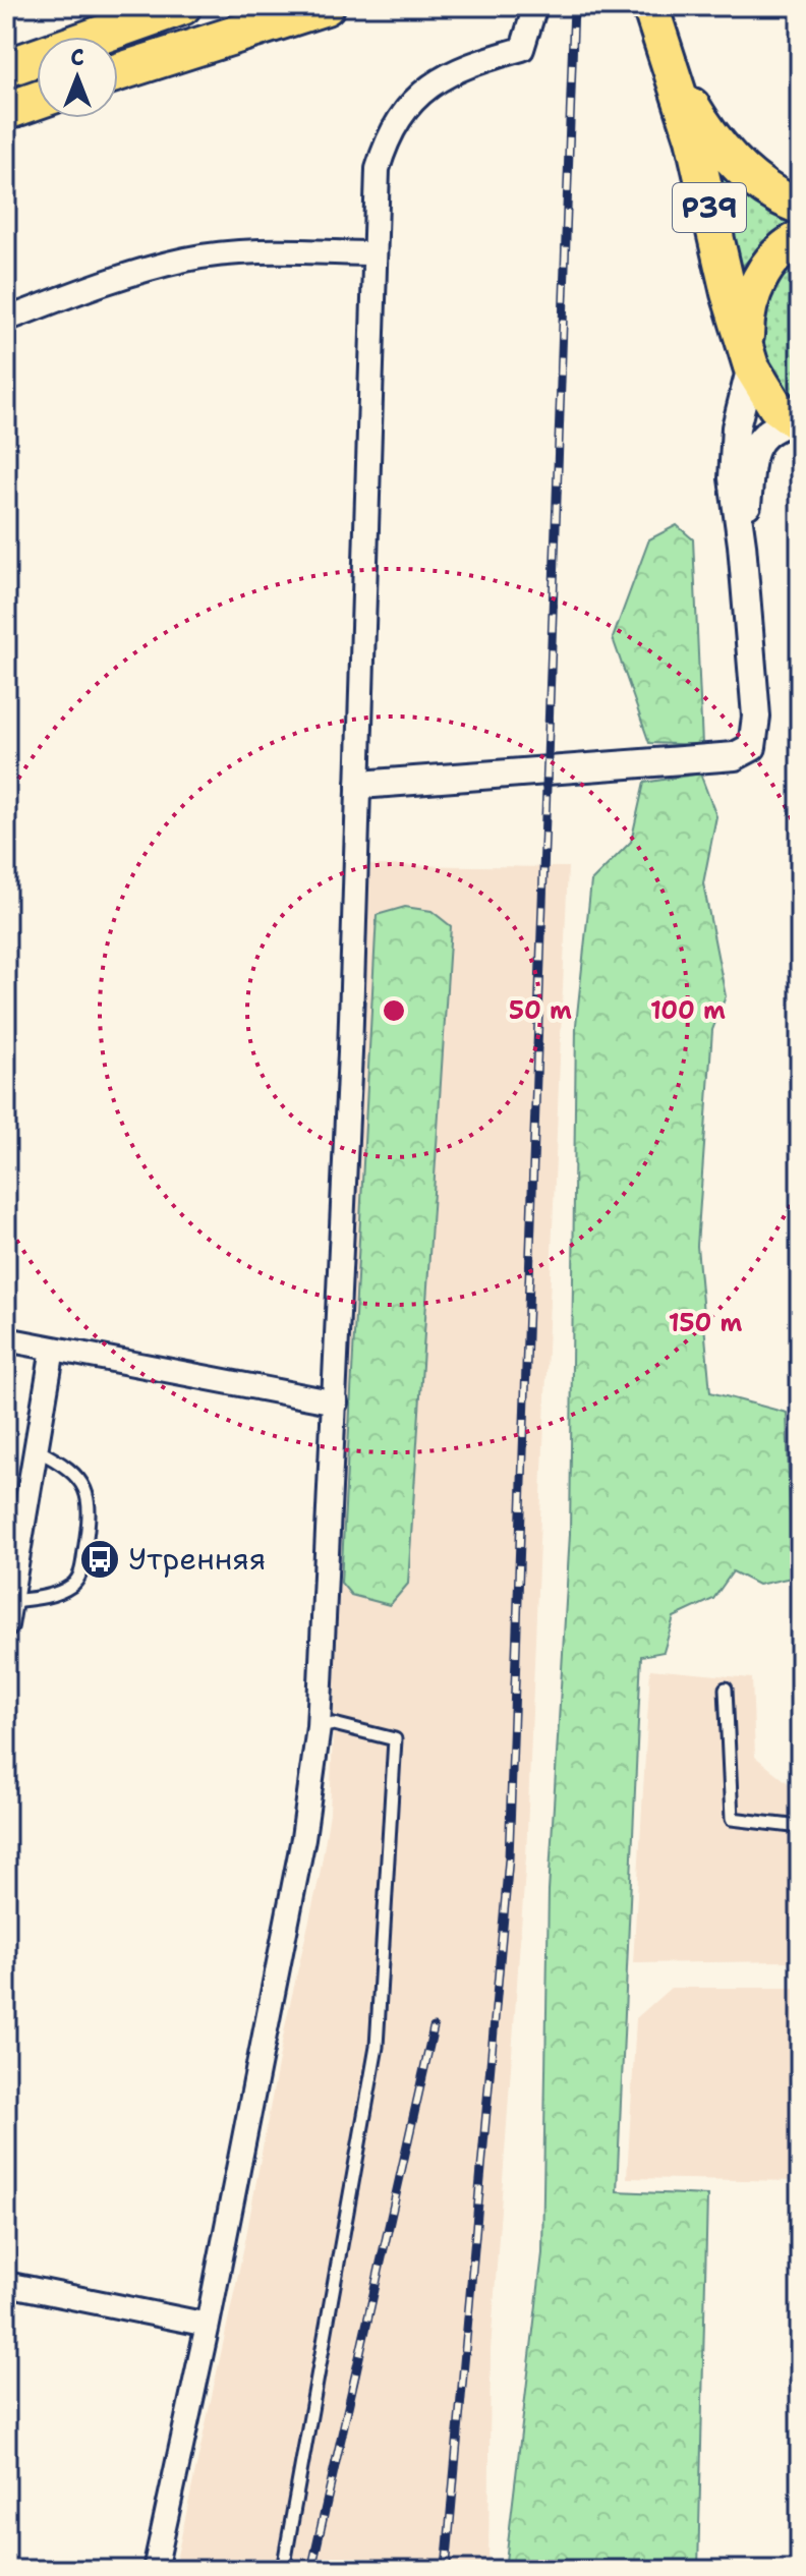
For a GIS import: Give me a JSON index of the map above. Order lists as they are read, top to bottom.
{
  "streets": {
    "main road": ["Р39"]
  },
  "places": {
    "bus stop": ["Утренняя"]
  },
  "north": "top",
  "rings": ["50 m", "100 m", "150 m"]
}
